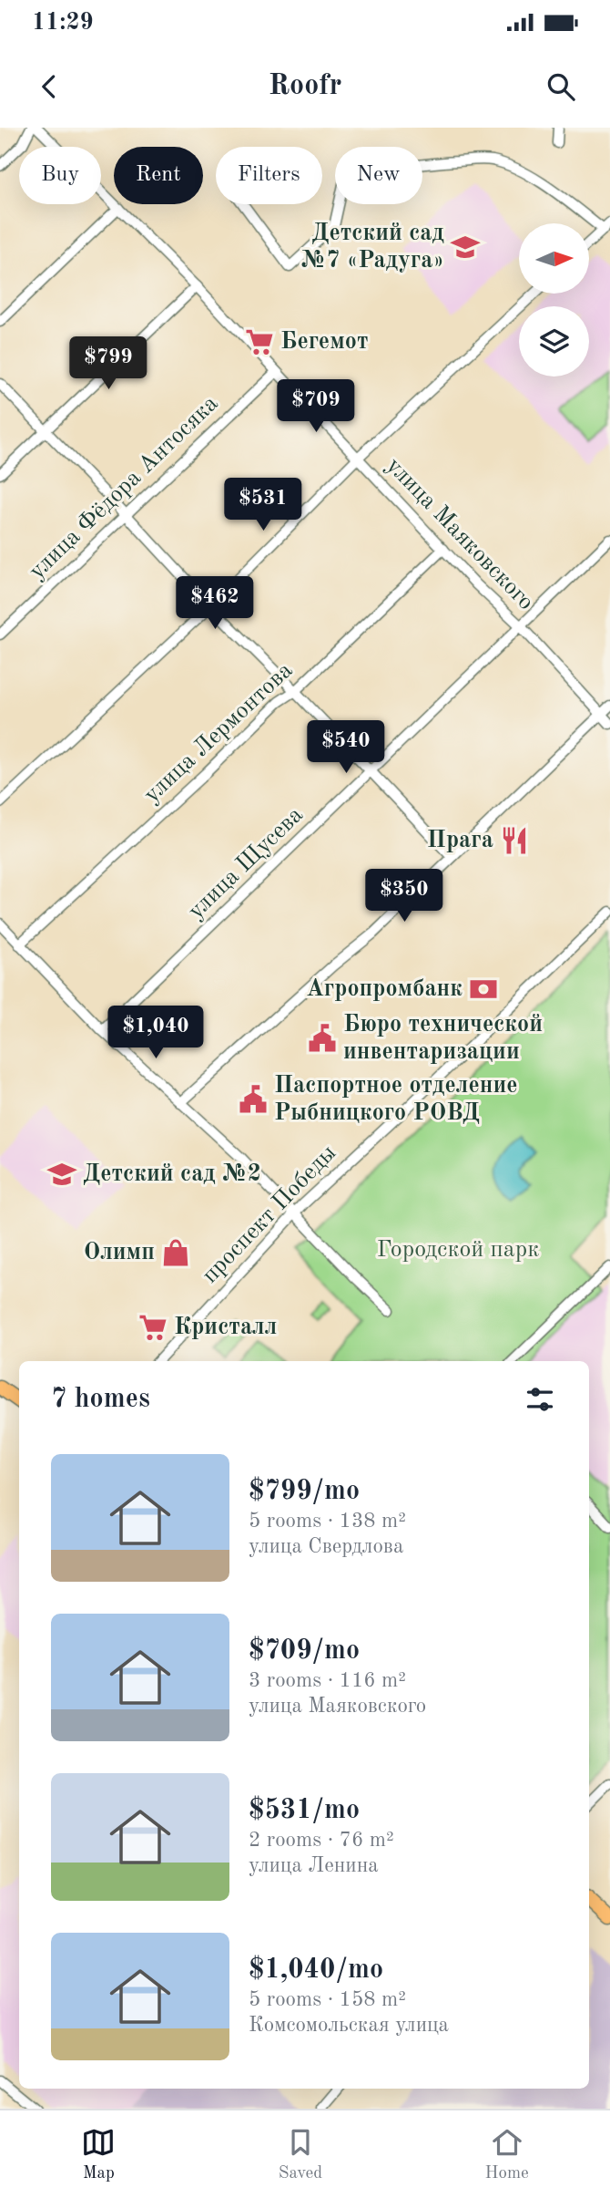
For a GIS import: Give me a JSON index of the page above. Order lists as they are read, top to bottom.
{
  "streets": {
    "street": [
      "улица Фёдора Антосяка",
      "улица Маяковского",
      "улица Лермонтова",
      "улица Щусева",
      "проспект Победы"
    ]
  },
  "crossings": [
    ["улица Фёдора Антосяка", "улица Маяковского"],
    ["улица Маяковского", "улица Лермонтова"],
    ["улица Маяковского", "улица Щусева"]
  ],
  "parks": ["Городской парк"],
  "places": {
    "school or university": ["Детский сад №7 «Радуга»", "Детский сад №2"],
    "supermarket": ["Бегемот", "Кристалл"],
    "restaurant": ["Прага"],
    "bank": ["Агропромбанк"],
    "public building": ["Бюро технической инвентаризации", "Паспортное отделение Рыбницкого РОВД"],
    "shop": ["Олимп"]
  },
  "north": "right",
  "page": {
    "status": "11:29",
    "header": "Roofr",
    "chip": [
      "Buy",
      "Rent",
      "Filters",
      "New"
    ],
    "price": [
      "$799",
      "$709",
      "$531",
      "$462",
      "$540",
      "$350",
      "$1,040"
    ],
    "heading": "7 homes",
    "list": [
      {
        "name": "$799/mo",
        "note": "5 rooms · 138 m² · улица Свердлова"
      },
      {
        "name": "$709/mo",
        "note": "3 rooms · 116 m² · улица Маяковского"
      },
      {
        "name": "$531/mo",
        "note": "2 rooms · 76 m² · улица Ленина"
      },
      {
        "name": "$1,040/mo",
        "note": "5 rooms · 158 m² · Комсомольская улица"
      }
    ],
    "tabs": ["Map", "Saved", "Home"]
  }
}
